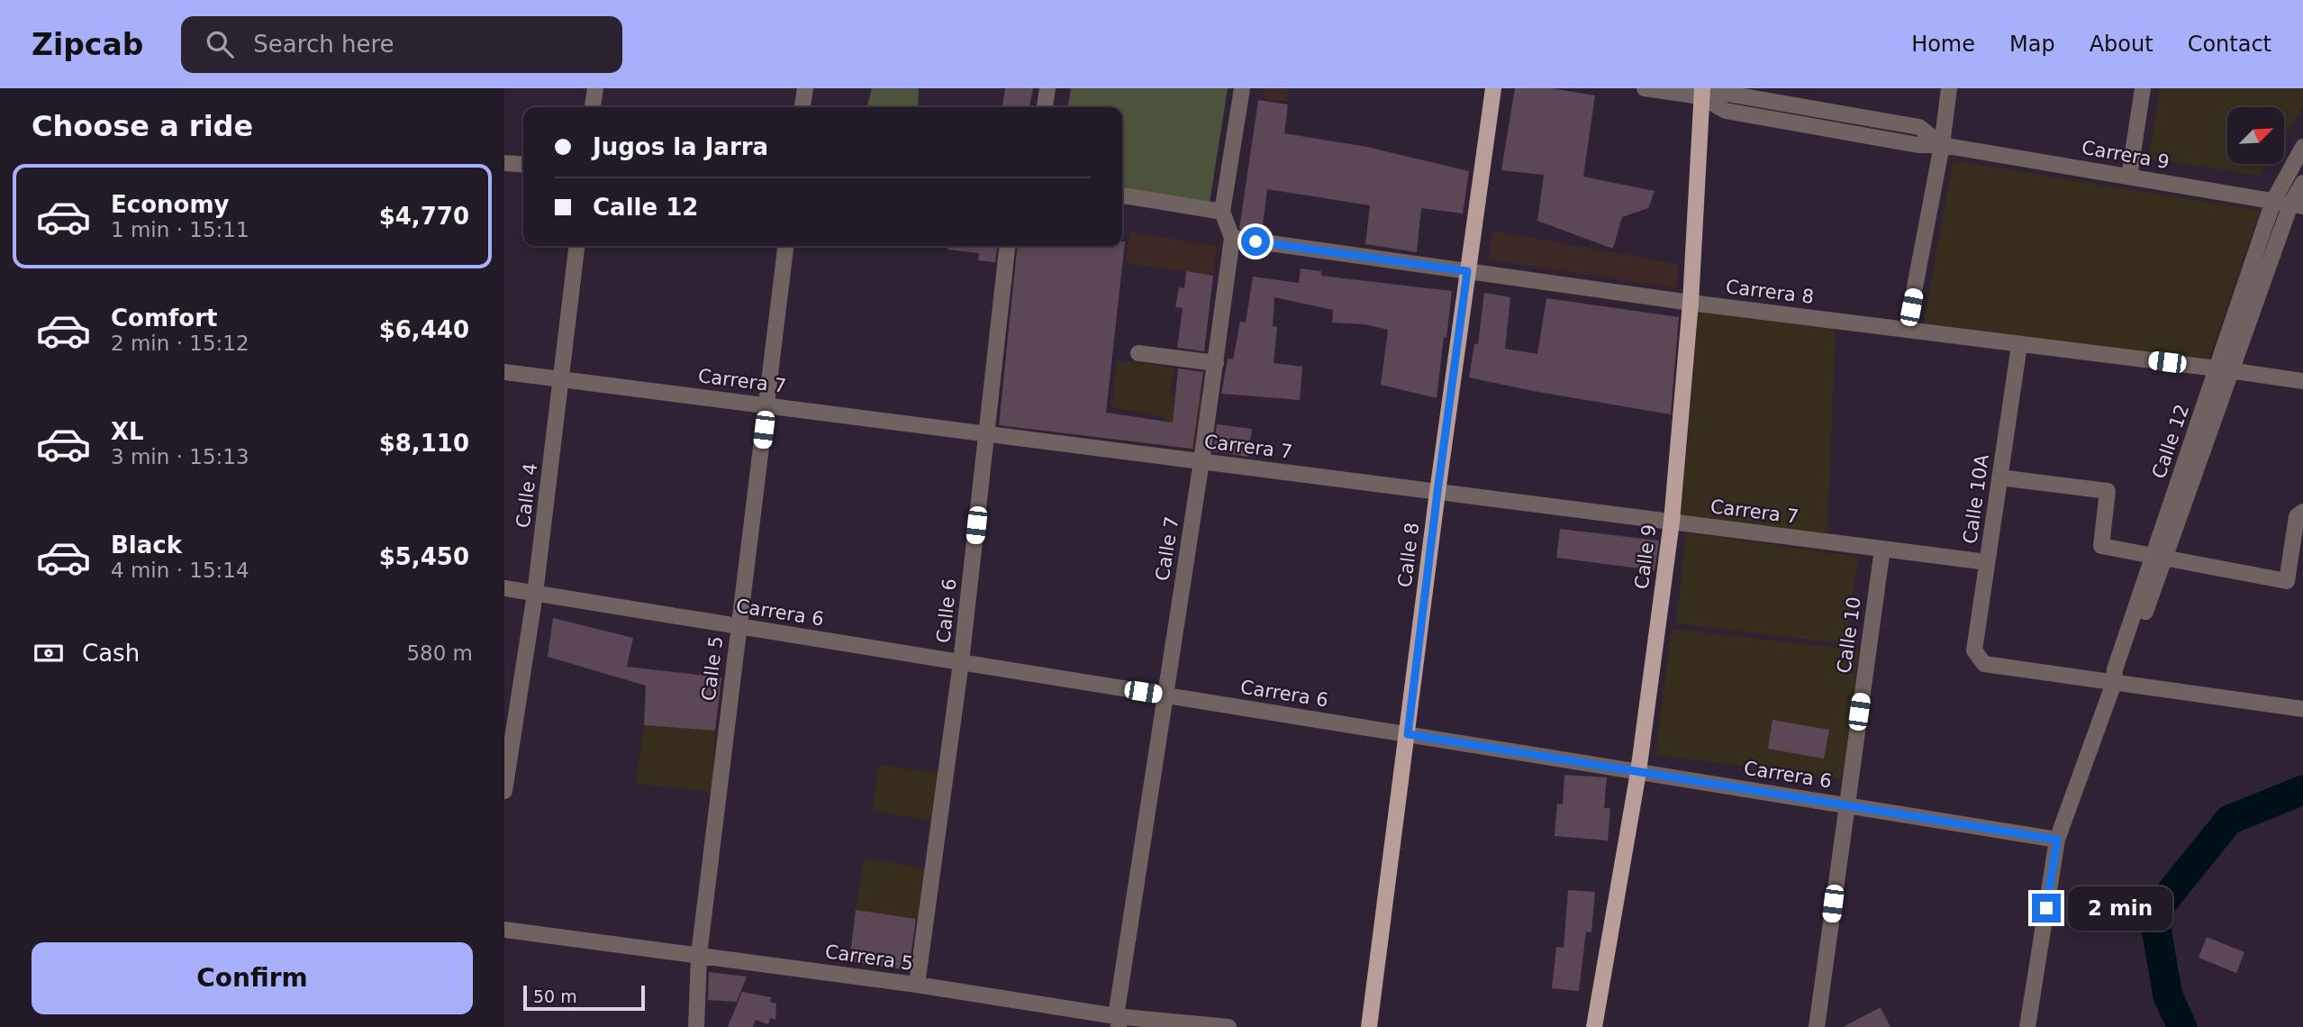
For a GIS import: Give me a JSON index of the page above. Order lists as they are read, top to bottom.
{
  "streets": {
    "main road": ["Calle 8", "Calle 9"],
    "street": [
      "Carrera 9",
      "Carrera 8",
      "Carrera 7",
      "Calle 12",
      "Calle 4",
      "Calle 10A",
      "Calle 7",
      "Calle 6",
      "Carrera 6",
      "Calle 10",
      "Calle 5",
      "Carrera 5"
    ]
  },
  "crossings": [
    ["Carrera 9", "Calle 12"],
    ["Carrera 9", "Calle 9"],
    ["Carrera 8", "Calle 12"],
    ["Carrera 8", "Calle 10A"],
    ["Carrera 8", "Calle 7"],
    ["Carrera 8", "Calle 8"],
    ["Carrera 8", "Calle 9"],
    ["Carrera 7", "Calle 4"],
    ["Carrera 7", "Calle 10A"],
    ["Carrera 7", "Calle 7"],
    ["Carrera 7", "Calle 8"],
    ["Carrera 7", "Calle 9"],
    ["Carrera 7", "Calle 6"],
    ["Carrera 7", "Calle 10"],
    ["Carrera 7", "Calle 5"],
    ["Calle 12", "Calle 10A"],
    ["Calle 12", "Carrera 6"],
    ["Calle 4", "Carrera 6"],
    ["Calle 7", "Carrera 6"],
    ["Calle 7", "Carrera 5"],
    ["Calle 8", "Carrera 6"],
    ["Calle 9", "Carrera 6"],
    ["Calle 6", "Carrera 6"],
    ["Calle 6", "Carrera 5"],
    ["Carrera 6", "Calle 10"],
    ["Carrera 6", "Calle 5"],
    ["Calle 5", "Carrera 5"]
  ],
  "scale_bar": "50 m",
  "north": "top right",
  "page": {
    "header": "Zipcab",
    "search": "Search here",
    "nav": [
      "Home",
      "Map",
      "About",
      "Contact"
    ],
    "heading": "Choose a ride",
    "banner": ["Jugos la Jarra", "Calle 12"],
    "list": [
      {
        "name": "Economy",
        "note": "1 min · 15:11",
        "value": "$4,770"
      },
      {
        "name": "Comfort",
        "note": "2 min · 15:12",
        "value": "$6,440"
      },
      {
        "name": "XL",
        "note": "3 min · 15:13",
        "value": "$8,110"
      },
      {
        "name": "Black",
        "note": "4 min · 15:14",
        "value": "$5,450"
      }
    ],
    "pay": ["Cash", "580 m"],
    "bubble": "2 min",
    "buttons": "Confirm",
    "scale": "50 m"
  }
}
